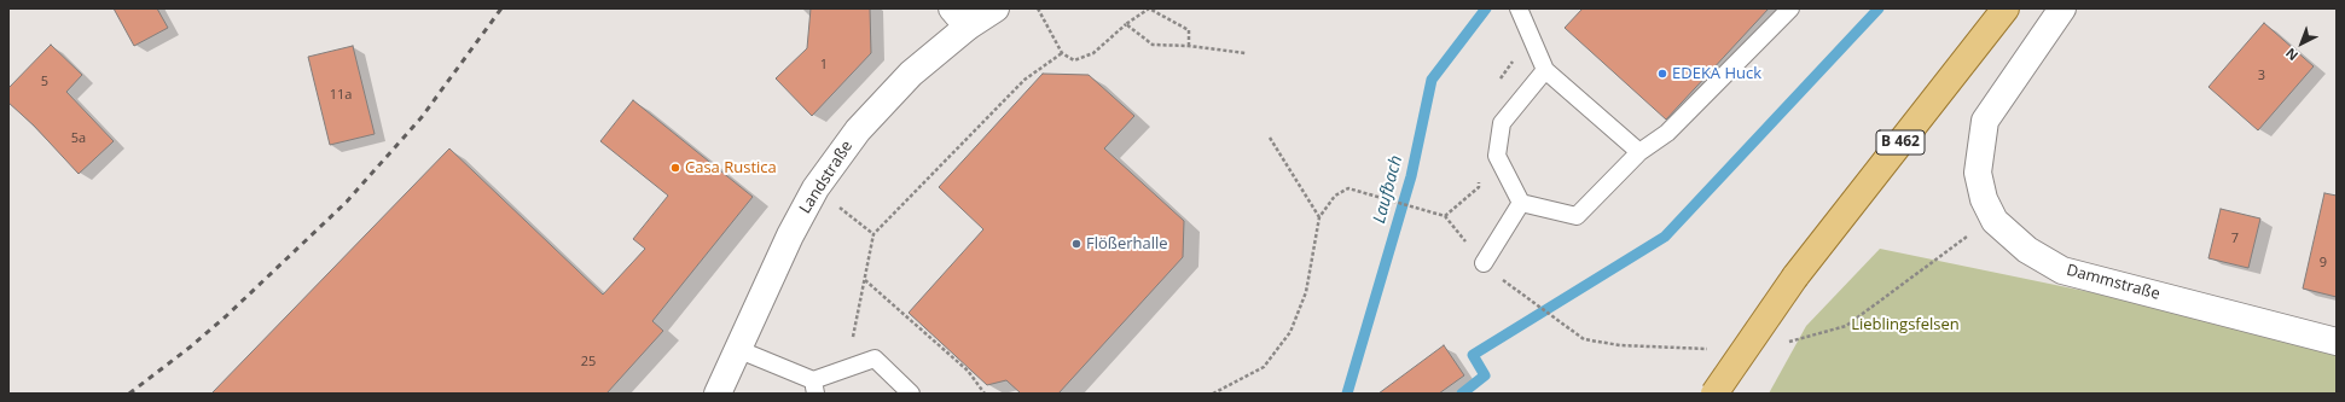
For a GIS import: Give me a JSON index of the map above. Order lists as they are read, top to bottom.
{
  "streets": {
    "main road": ["B 462"],
    "street": ["Landstraße", "Dammstraße"]
  },
  "water": ["Laufbach"],
  "parks": ["Lieblingsfelsen"],
  "places": ["EDEKA Huck", "Casa Rustica", "Flößerhalle"],
  "house_numbers": [
    "1",
    "3",
    "5",
    "11a",
    "5a",
    "7",
    "9",
    "25"
  ],
  "north": "bottom left"
}
